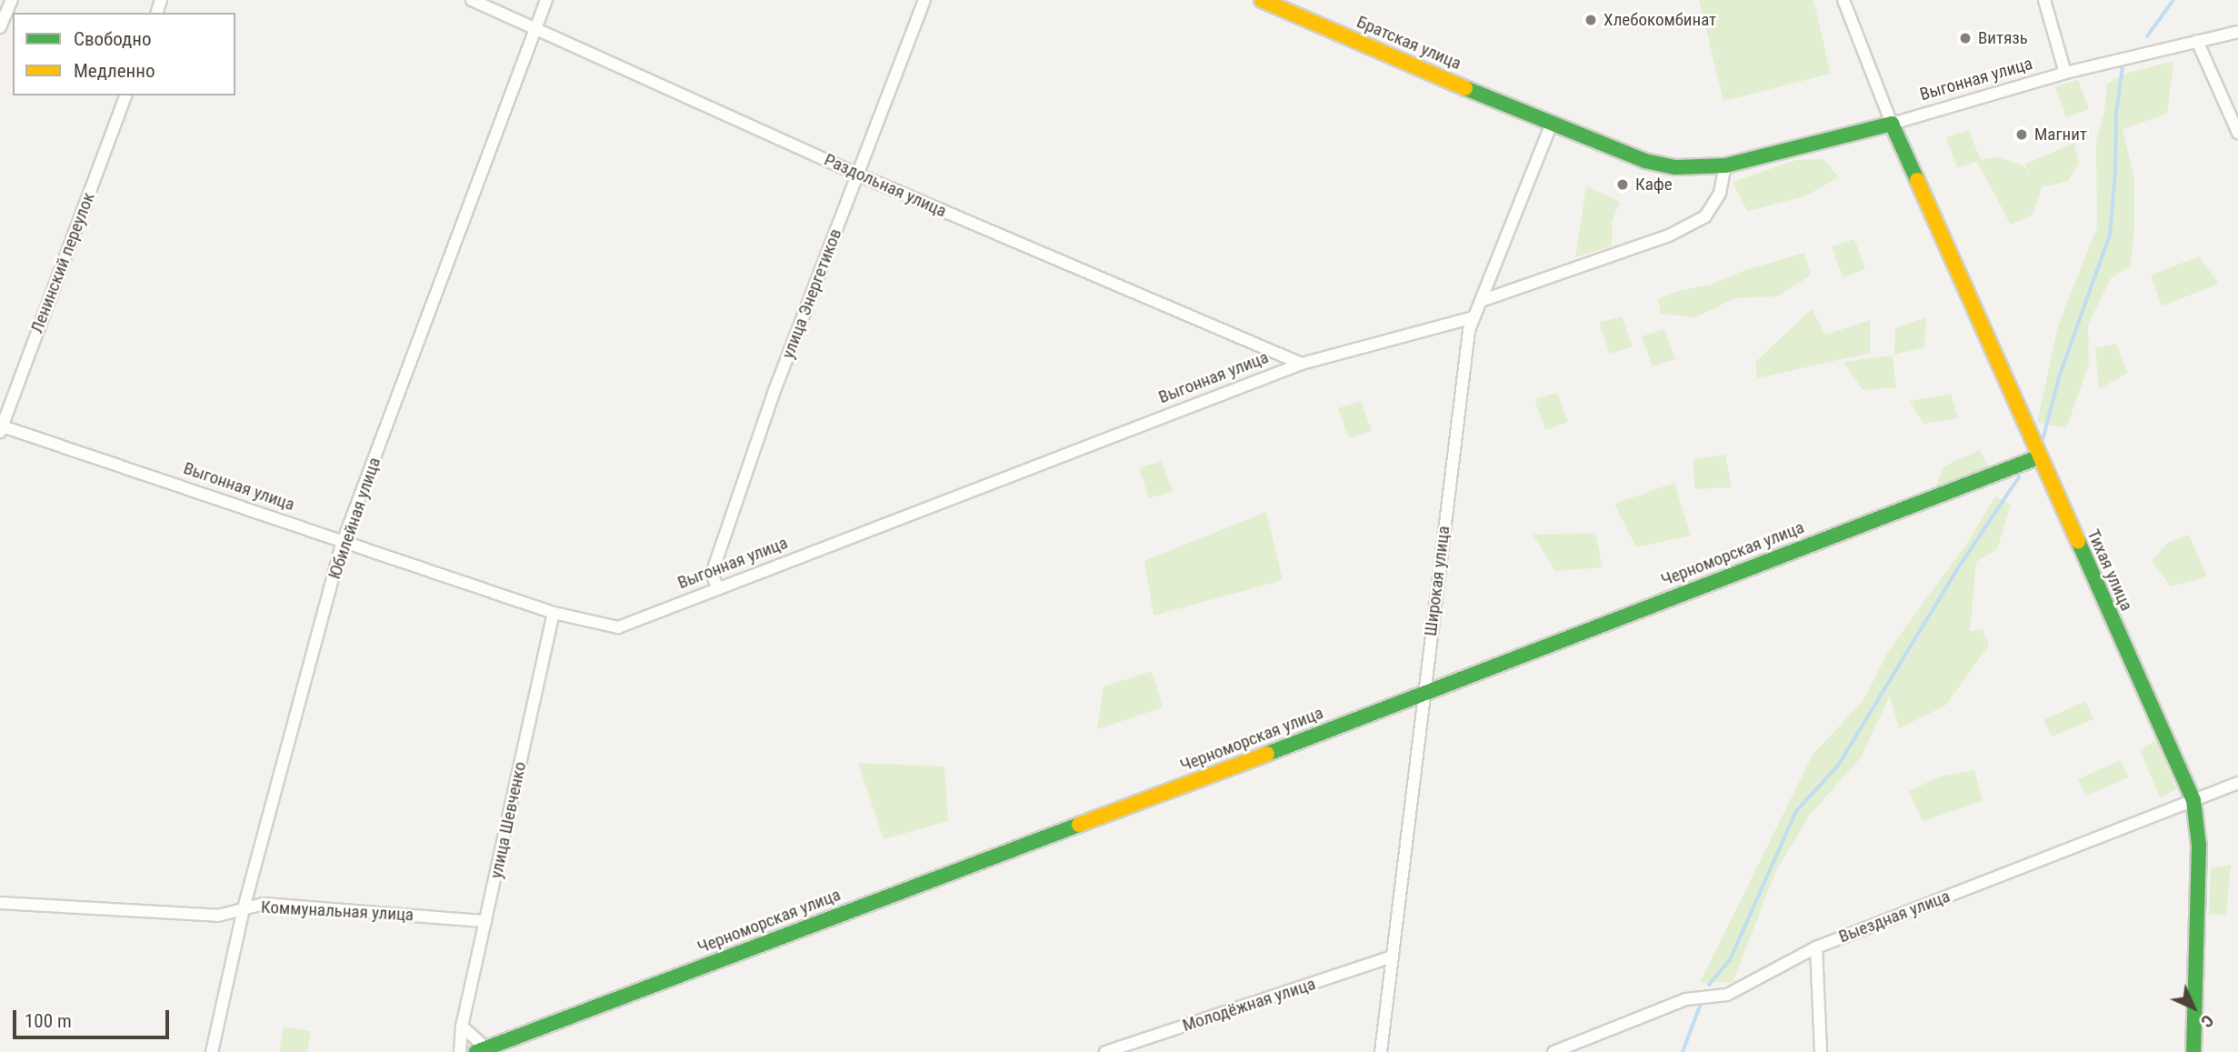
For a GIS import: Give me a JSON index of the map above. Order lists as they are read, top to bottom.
{
  "streets": {
    "main road": [
      "Братская улица",
      "Выгонная улица",
      "Черноморская улица",
      "Тихая улица"
    ],
    "street": [
      "Раздольная улица",
      "Ленинский переулок",
      "улица Энергетиков",
      "Юбилейная улица",
      "Широкая улица",
      "улица Шевченко",
      "Коммунальная улица",
      "Выездная улица",
      "Молодёжная улица"
    ]
  },
  "crossings": [
    ["Братская улица", "Выгонная улица"],
    ["Выгонная улица", "Раздольная улица"],
    ["Выгонная улица", "Ленинский переулок"],
    ["Выгонная улица", "улица Энергетиков"],
    ["Выгонная улица", "Юбилейная улица"],
    ["Выгонная улица", "Тихая улица"],
    ["Выгонная улица", "Широкая улица"],
    ["Выгонная улица", "улица Шевченко"],
    ["Раздольная улица", "улица Энергетиков"],
    ["Раздольная улица", "Юбилейная улица"],
    ["Юбилейная улица", "Коммунальная улица"],
    ["Черноморская улица", "Тихая улица"],
    ["Черноморская улица", "Широкая улица"],
    ["Тихая улица", "Выездная улица"],
    ["Широкая улица", "Молодёжная улица"],
    ["улица Шевченко", "Коммунальная улица"]
  ],
  "places": [
    "Хлебокомбинат",
    "Витязь",
    "Магнит",
    "Кафе"
  ],
  "legend": ["Свободно", "Медленно"],
  "scale_bar": "100 m",
  "north": "bottom right"
}
